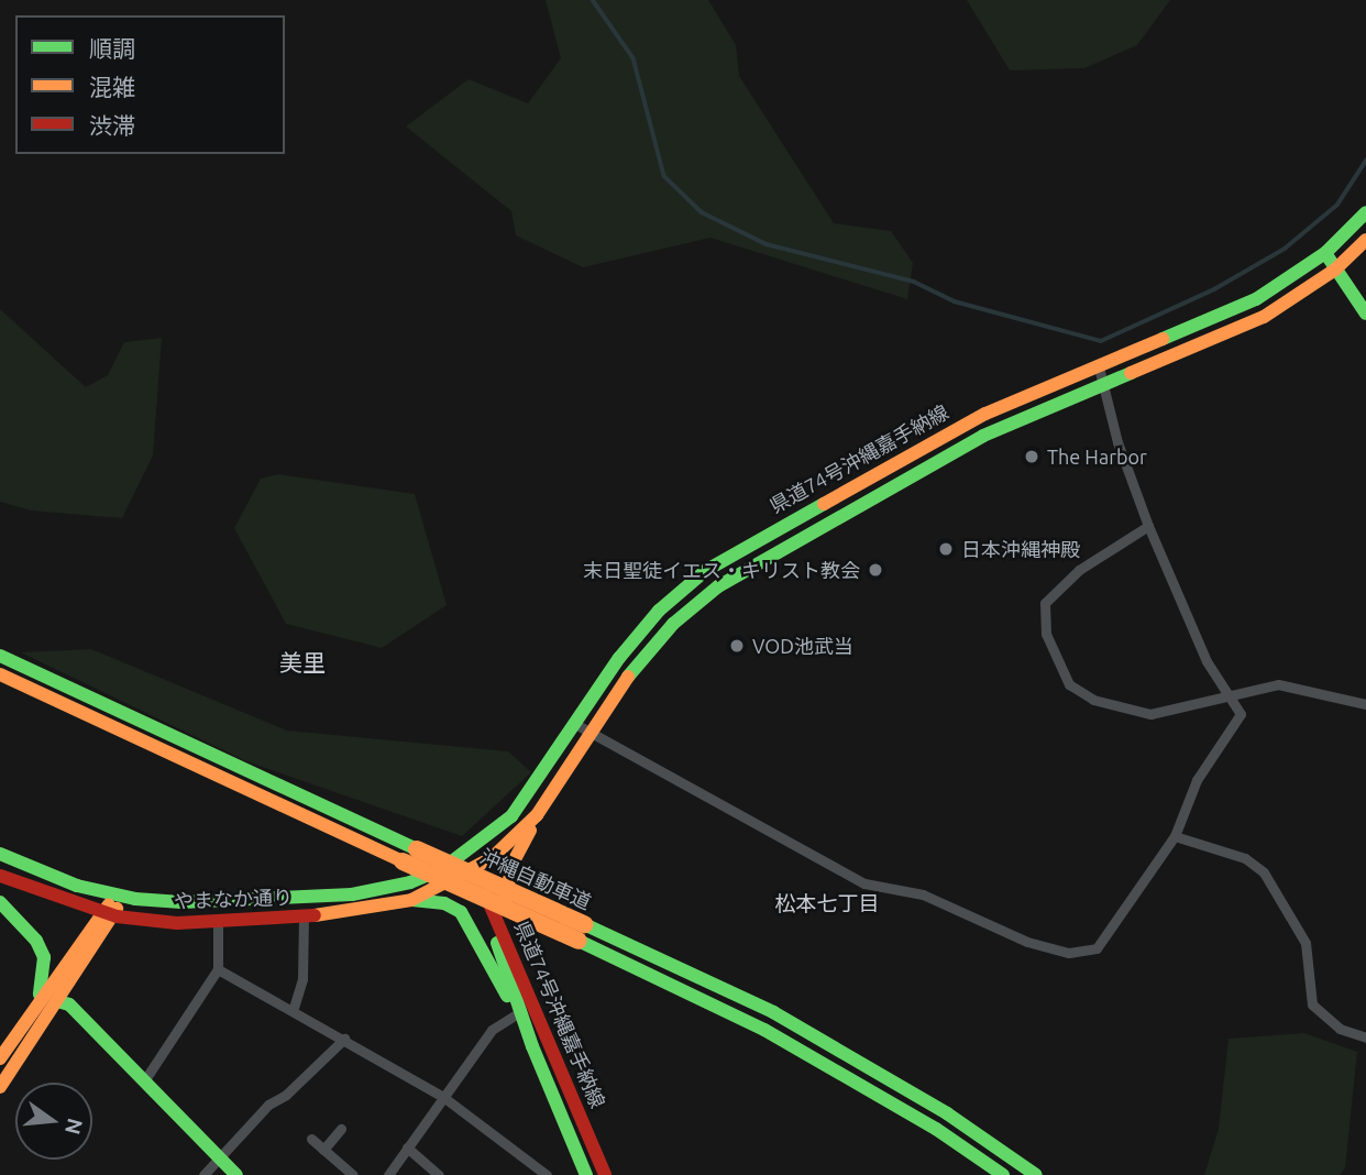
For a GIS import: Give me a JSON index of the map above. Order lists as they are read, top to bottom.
{
  "streets": {
    "main road": ["県道74号沖縄嘉手納線", "沖縄自動車道", "やまなか通り"]
  },
  "crossings": [
    ["県道74号沖縄嘉手納線", "やまなか通り"]
  ],
  "districts": ["美里", "松本七丁目"],
  "places": [
    "The Harbor",
    "日本沖縄神殿",
    "末日聖徒イエス・キリスト教会",
    "VOD池武当"
  ],
  "legend": ["順調", "混雑", "渋滞"],
  "north": "right"
}
